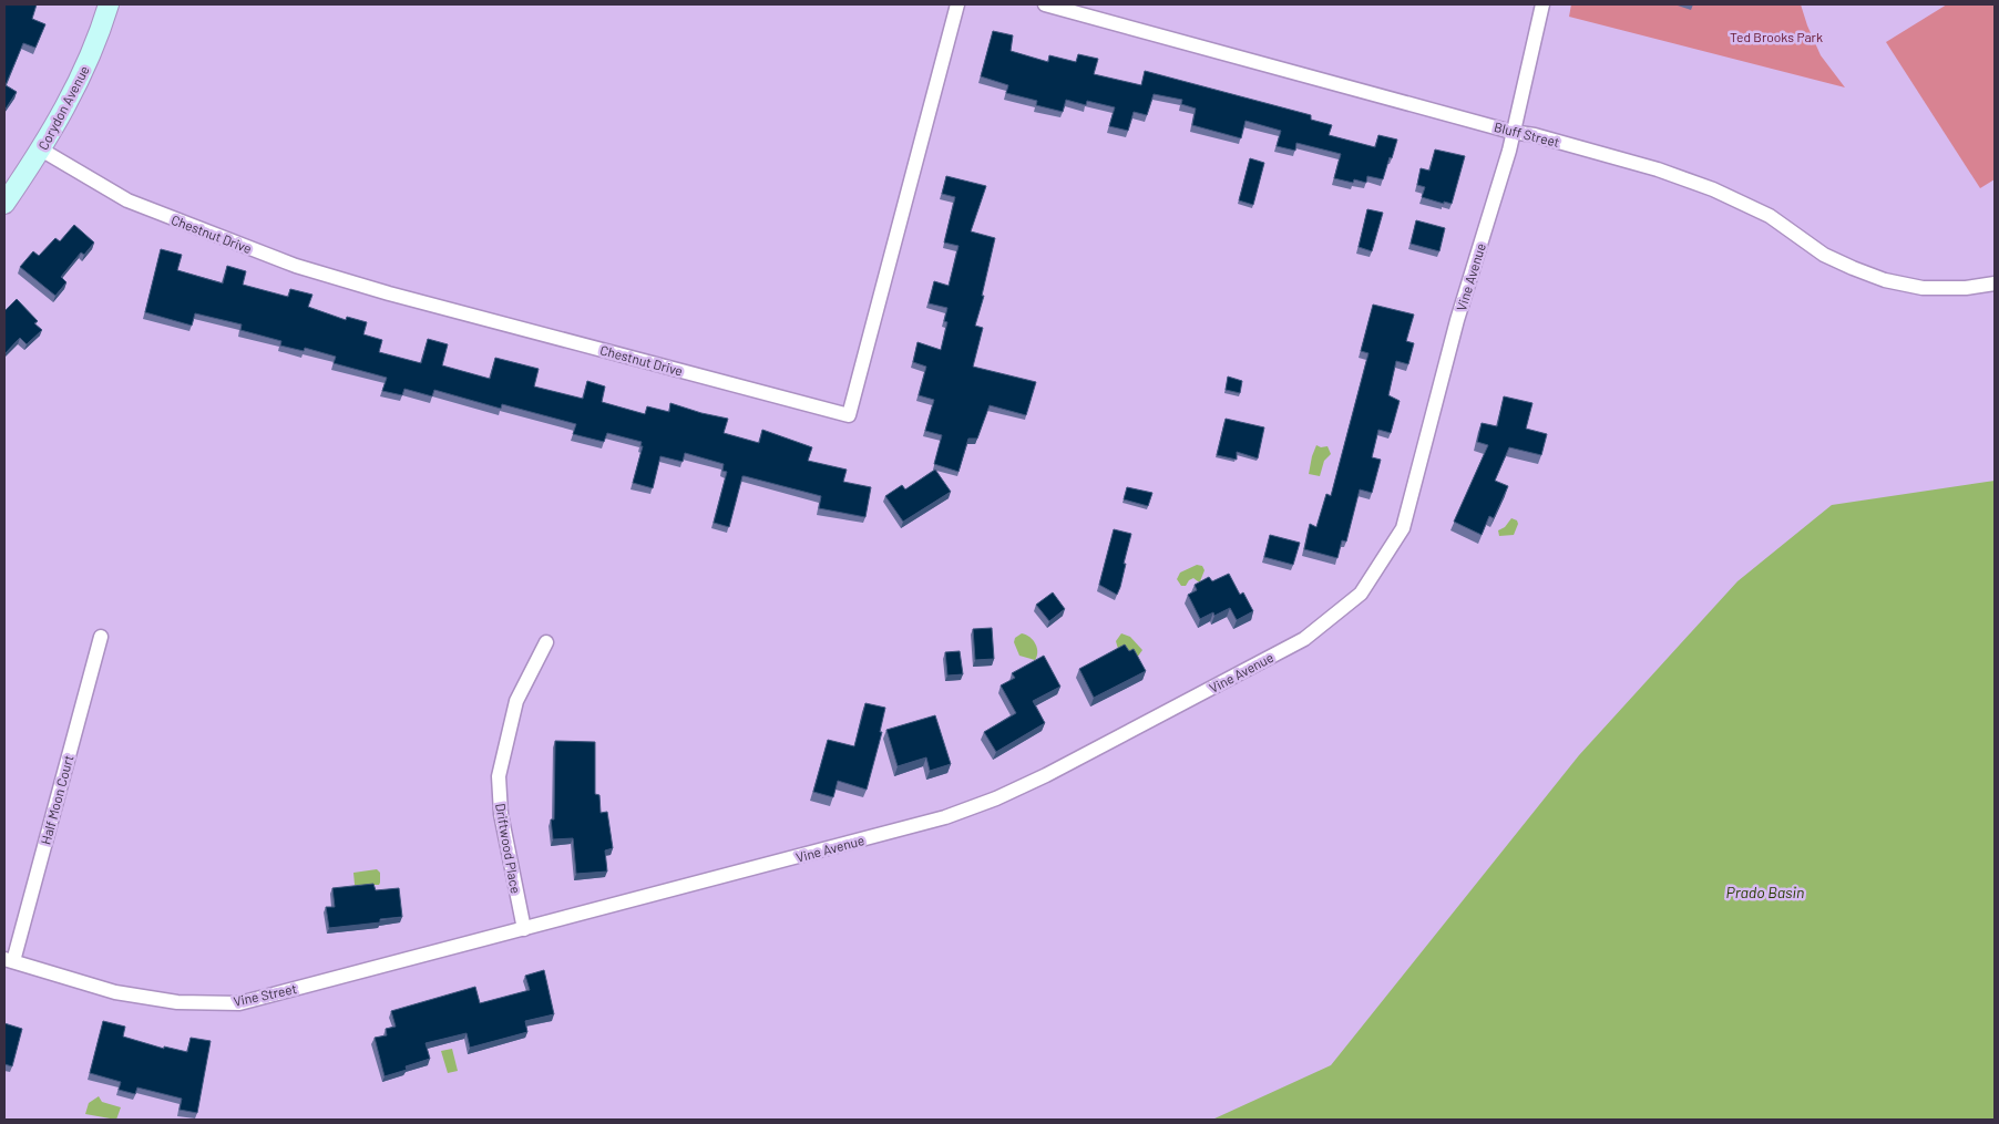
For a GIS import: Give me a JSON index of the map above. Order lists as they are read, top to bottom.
{
  "streets": {
    "main road": ["Corydon Avenue"],
    "street": [
      "Bluff Street",
      "Chestnut Drive",
      "Vine Avenue",
      "Half Moon Court",
      "Driftwood Place",
      "Vine Street"
    ]
  },
  "crossings": [
    ["Corydon Avenue", "Chestnut Drive"],
    ["Bluff Street", "Vine Avenue"],
    ["Vine Avenue", "Driftwood Place"],
    ["Vine Avenue", "Vine Street"],
    ["Half Moon Court", "Vine Street"],
    ["Driftwood Place", "Vine Street"]
  ],
  "water": ["Prado Basin"],
  "parks": ["Ted Brooks Park"]
}
